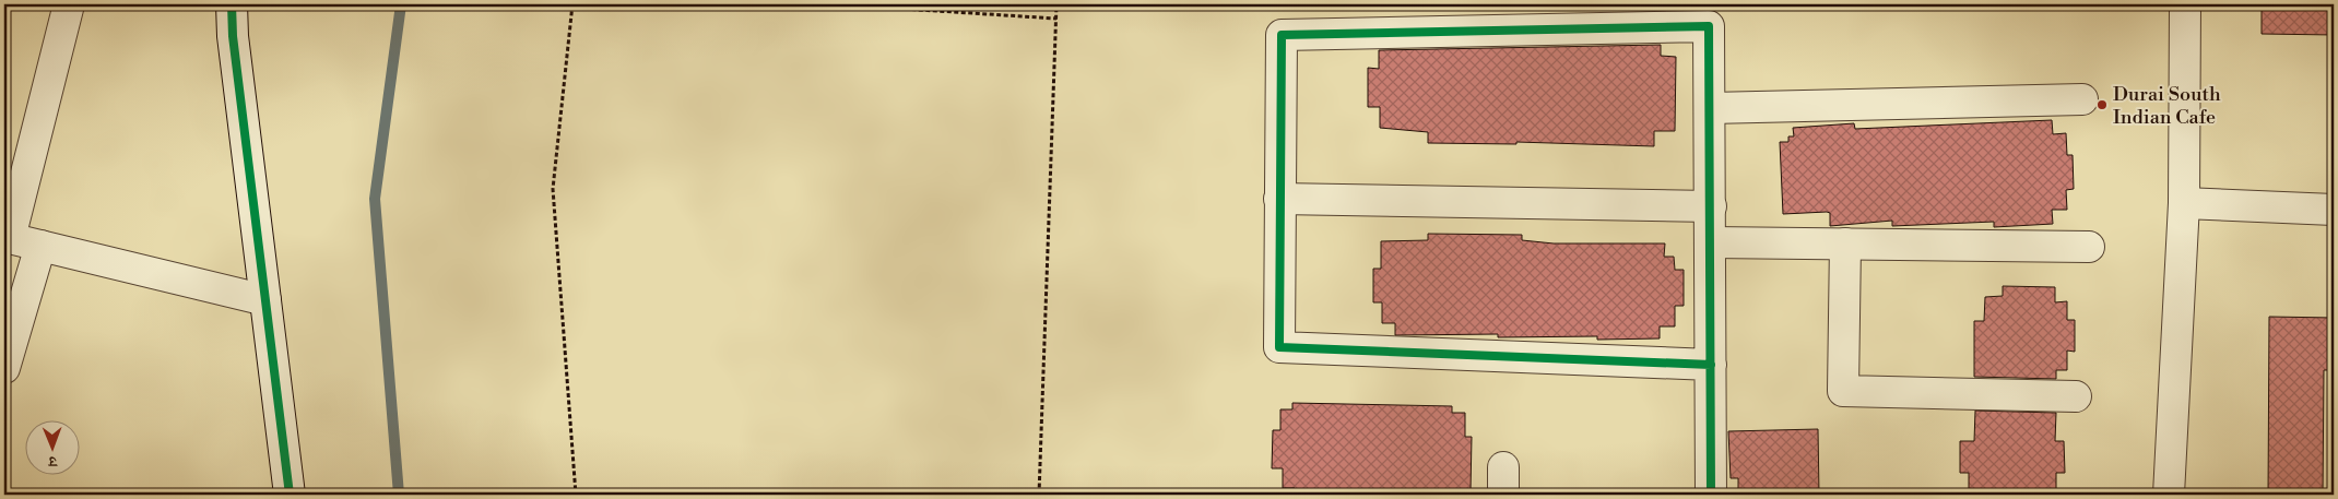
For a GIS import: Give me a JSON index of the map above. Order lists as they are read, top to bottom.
{
  "places": ["Durai South Indian Cafe"],
  "north": "bottom"
}
